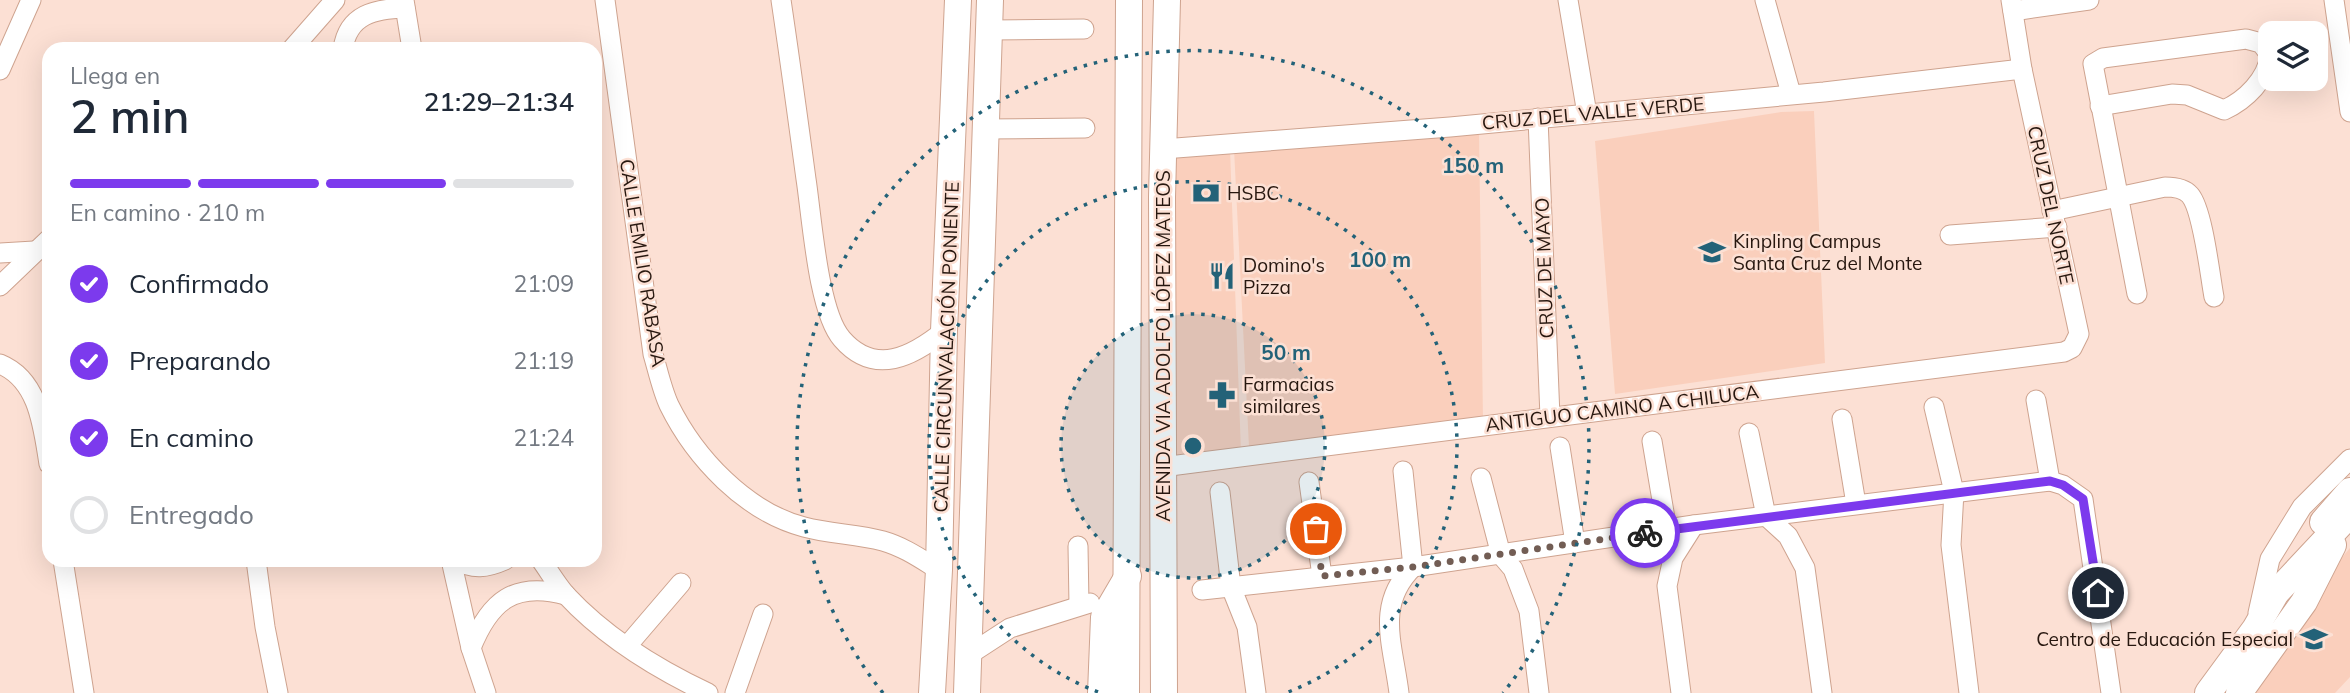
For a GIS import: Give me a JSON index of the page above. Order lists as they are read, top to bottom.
{
  "streets": {
    "main road": ["AVENIDA VIA ADOLFO LÓPEZ MATEOS", "CALLE CIRCUNVALACIÓN PONIENTE"],
    "street": [
      "CRUZ DEL VALLE VERDE",
      "CRUZ DEL NORTE",
      "CALLE EMILIO RABASA",
      "CRUZ DE MAYO",
      "ANTIGUO CAMINO A CHILUCA"
    ]
  },
  "crossings": [
    ["CRUZ DEL VALLE VERDE", "CRUZ DEL NORTE"],
    ["CRUZ DEL VALLE VERDE", "CRUZ DE MAYO"],
    ["CRUZ DEL VALLE VERDE", "AVENIDA VIA ADOLFO LÓPEZ MATEOS"],
    ["CRUZ DEL NORTE", "ANTIGUO CAMINO A CHILUCA"],
    ["CALLE EMILIO RABASA", "CALLE CIRCUNVALACIÓN PONIENTE"],
    ["CRUZ DE MAYO", "ANTIGUO CAMINO A CHILUCA"],
    ["AVENIDA VIA ADOLFO LÓPEZ MATEOS", "ANTIGUO CAMINO A CHILUCA"]
  ],
  "places": {
    "bank": ["HSBC"],
    "school or university": ["Kinpling Campus Santa Cruz del Monte", "Centro de Educación Especial"],
    "restaurant": ["Domino's Pizza"],
    "pharmacy": ["Farmacias similares"]
  },
  "page": {
    "heading": ["2 min", "Llega en", "21:29–21:34"],
    "bar": "En camino · 210 m",
    "list": [
      ["Confirmado", "21:09"],
      ["Preparando", "21:19"],
      ["En camino", "21:24"],
      "Entregado"
    ]
  },
  "rings": ["150 m", "100 m", "50 m"]
}
